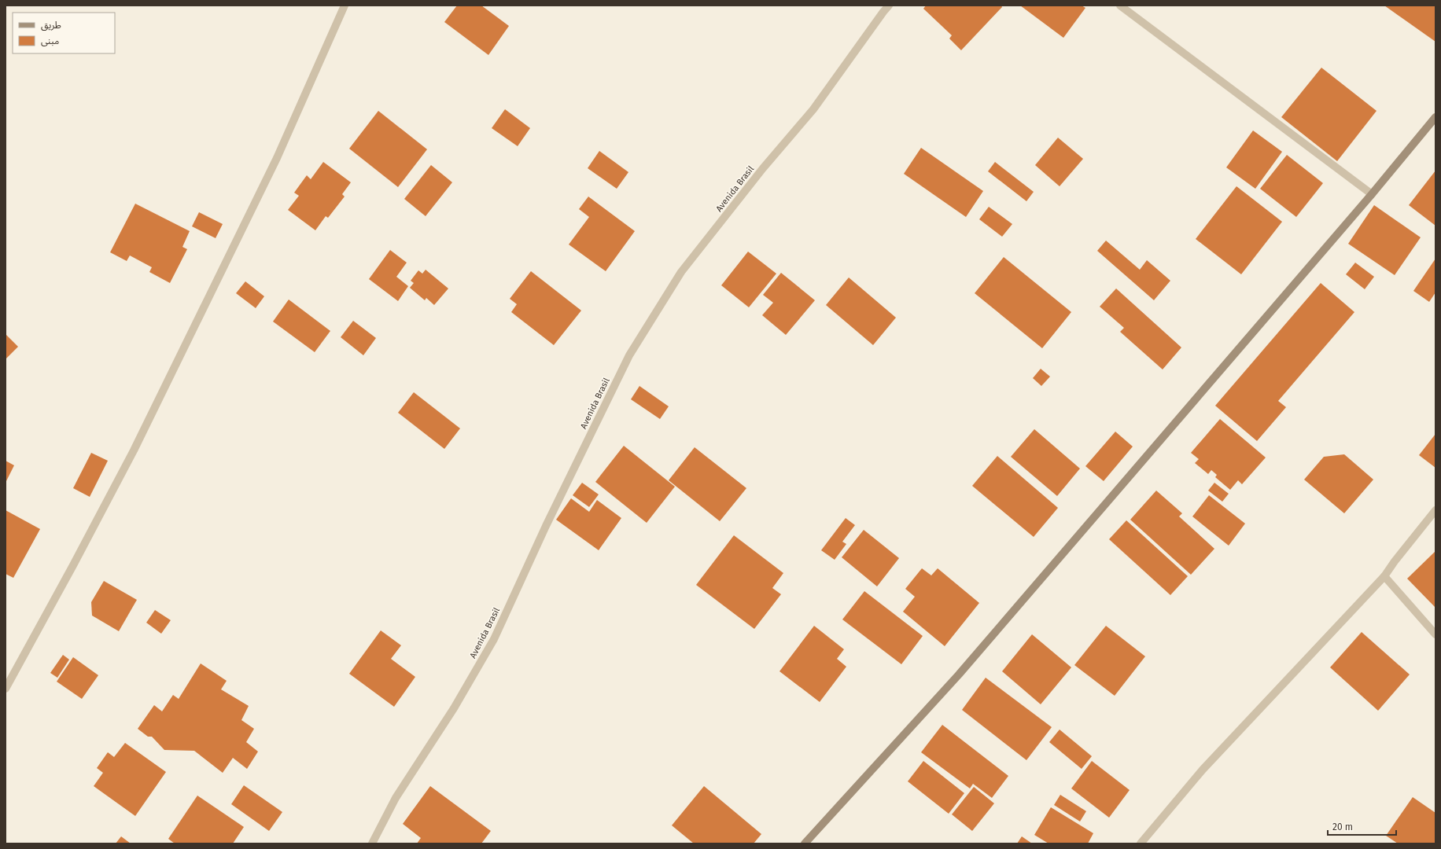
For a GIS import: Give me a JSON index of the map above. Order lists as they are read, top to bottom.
{
  "streets": {
    "street": ["Avenida Brasil"]
  },
  "legend": ["طريق", "مبنى"],
  "scale_bar": "20 m"
}
